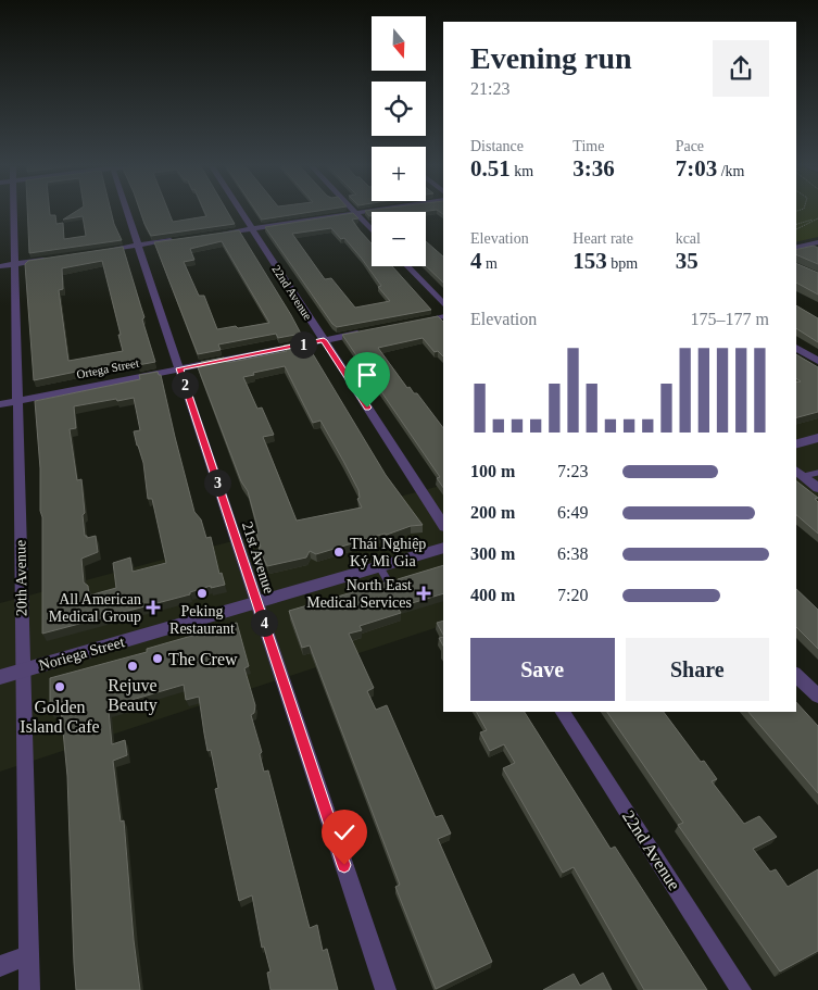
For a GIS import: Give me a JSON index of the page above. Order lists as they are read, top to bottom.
{
  "streets": {
    "street": [
      "22nd Avenue",
      "Ortega Street",
      "21st Avenue",
      "20th Avenue",
      "Noriega Street"
    ]
  },
  "crossings": [
    ["22nd Avenue", "Ortega Street"],
    ["Ortega Street", "21st Avenue"],
    ["Ortega Street", "20th Avenue"],
    ["21st Avenue", "Noriega Street"],
    ["20th Avenue", "Noriega Street"]
  ],
  "places": {
    "other": [
      "Thái Nghiệp Ký Mì Gia",
      "Peking Restaurant",
      "The Crew",
      "Rejuve Beauty",
      "Golden Island Cafe"
    ],
    "health": ["North East Medical Services", "All American Medical Group"]
  },
  "north": "bottom",
  "page": {
    "map_buttons": ["+", "−"],
    "heading": ["Evening run", "21:23"],
    "stats": [
      ["Distance", "0.51 km"],
      ["Time", "3:36"],
      ["Pace", "7:03 /km"],
      ["Elevation", "4 m"],
      ["Heart rate", "153 bpm"],
      ["kcal", "35"]
    ],
    "chart": ["Elevation", "175–177 m"],
    "pins": [
      "1",
      "2",
      "3",
      "4"
    ],
    "list": [
      {
        "name": "100 m",
        "note": "7:23"
      },
      {
        "name": "200 m",
        "note": "6:49"
      },
      {
        "name": "300 m",
        "note": "6:38"
      },
      {
        "name": "400 m",
        "note": "7:20"
      }
    ],
    "buttons": ["Save", "Share"]
  }
}
